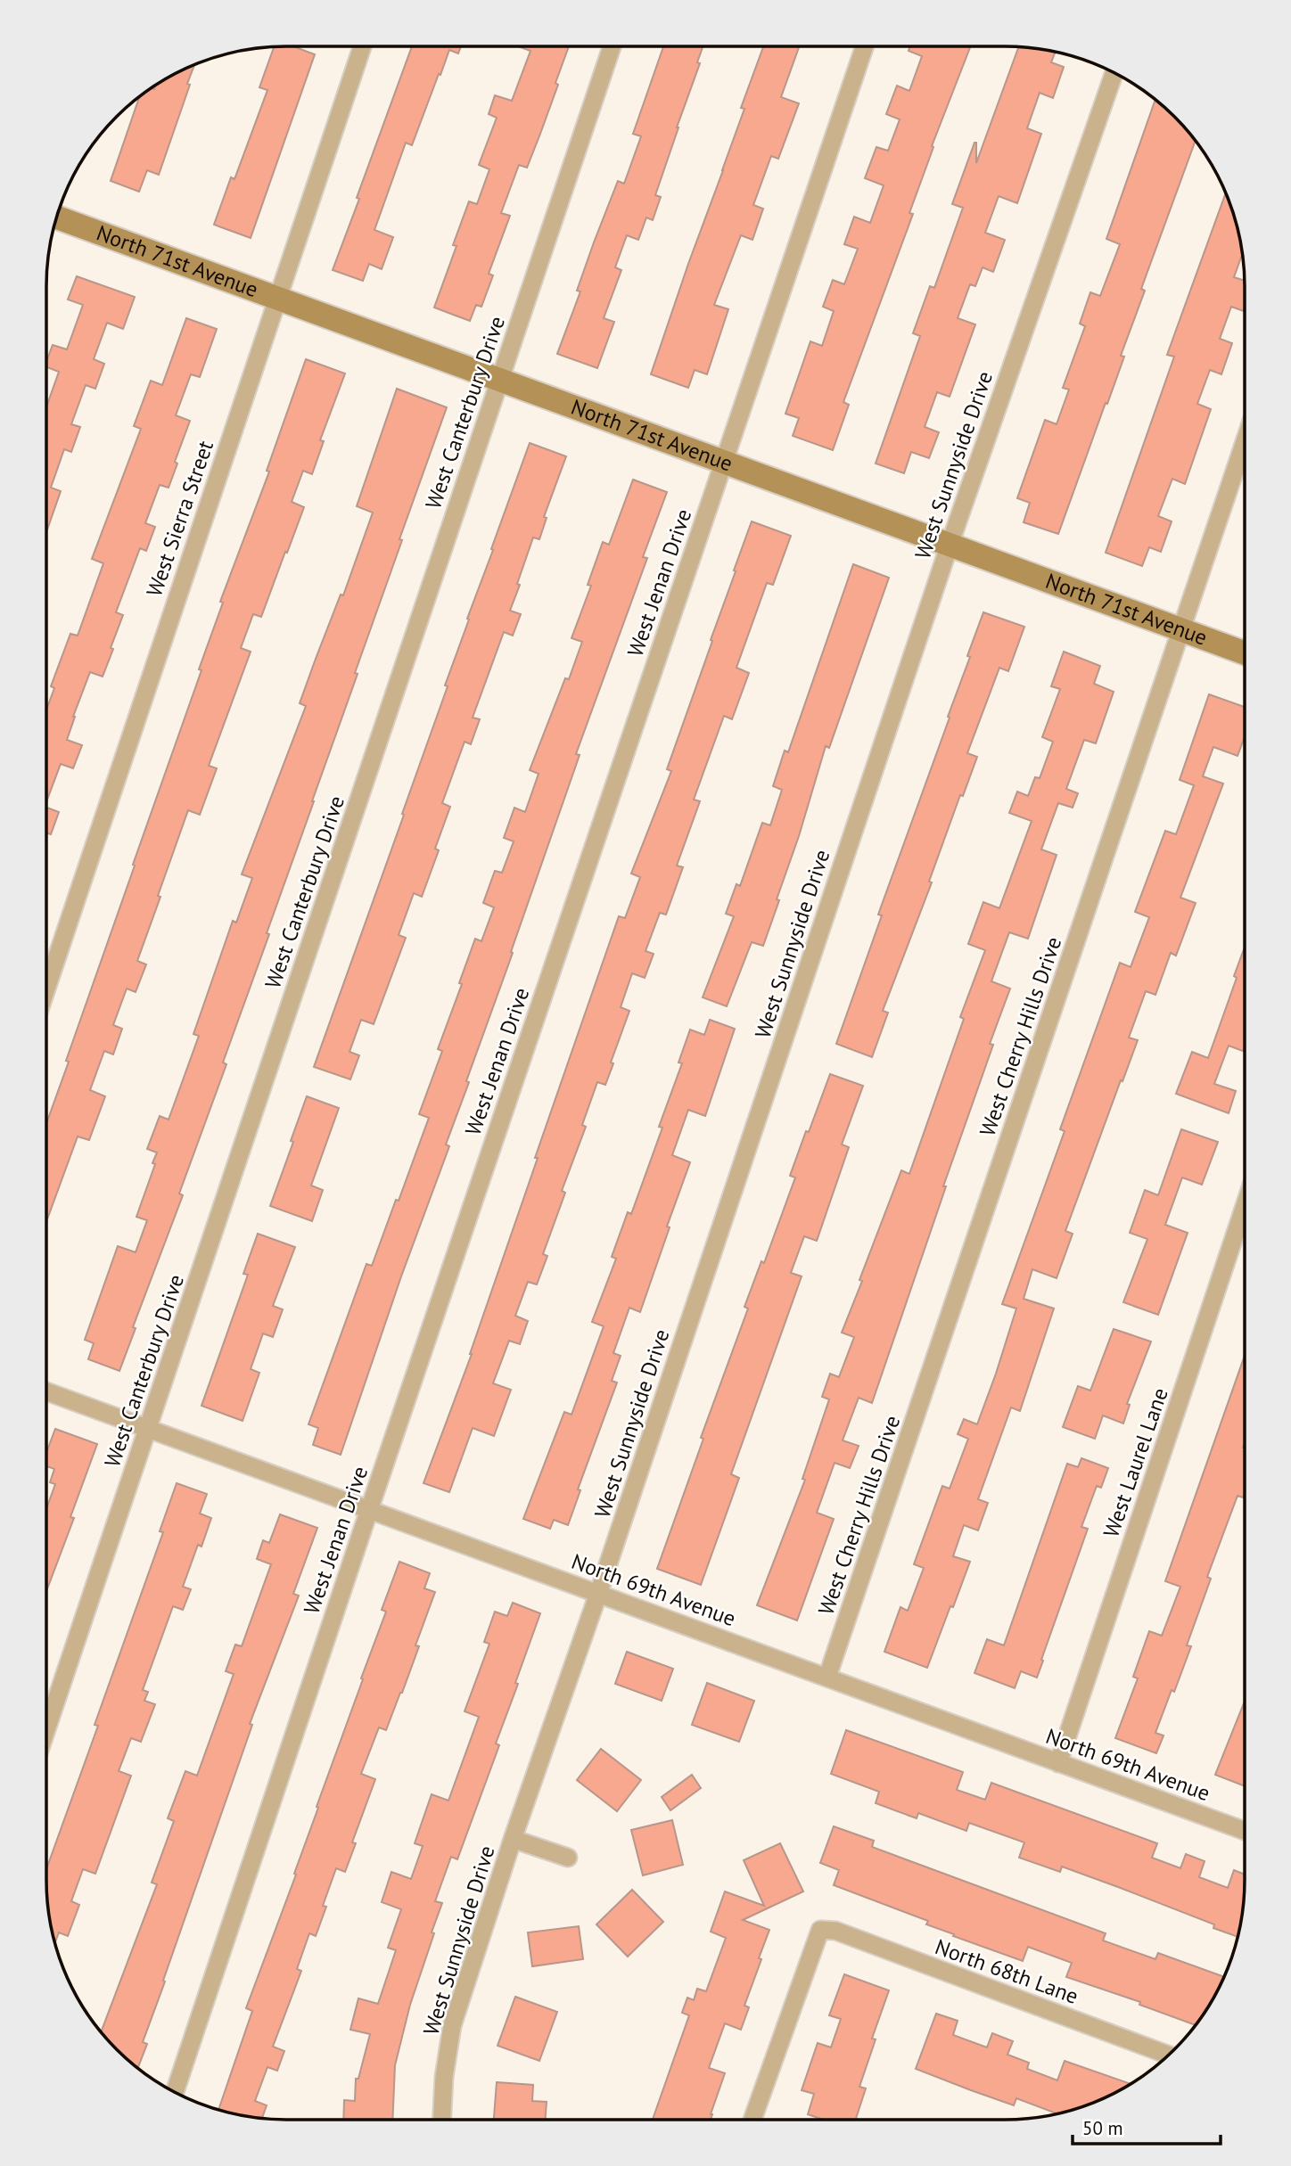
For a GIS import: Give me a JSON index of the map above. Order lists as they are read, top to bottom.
{
  "streets": {
    "street": [
      "North 71st Avenue",
      "West Canterbury Drive",
      "West Sunnyside Drive",
      "West Sierra Street",
      "West Jenan Drive",
      "West Cherry Hills Drive",
      "West Laurel Lane",
      "North 69th Avenue",
      "North 68th Lane"
    ]
  },
  "crossings": [
    ["North 71st Avenue", "West Canterbury Drive"],
    ["North 71st Avenue", "West Sunnyside Drive"],
    ["North 71st Avenue", "West Sierra Street"],
    ["North 71st Avenue", "West Jenan Drive"],
    ["North 71st Avenue", "West Cherry Hills Drive"],
    ["West Canterbury Drive", "North 69th Avenue"],
    ["West Sunnyside Drive", "North 69th Avenue"],
    ["West Jenan Drive", "North 69th Avenue"],
    ["West Cherry Hills Drive", "North 69th Avenue"],
    ["West Laurel Lane", "North 69th Avenue"]
  ],
  "scale_bar": "50 m"
}
